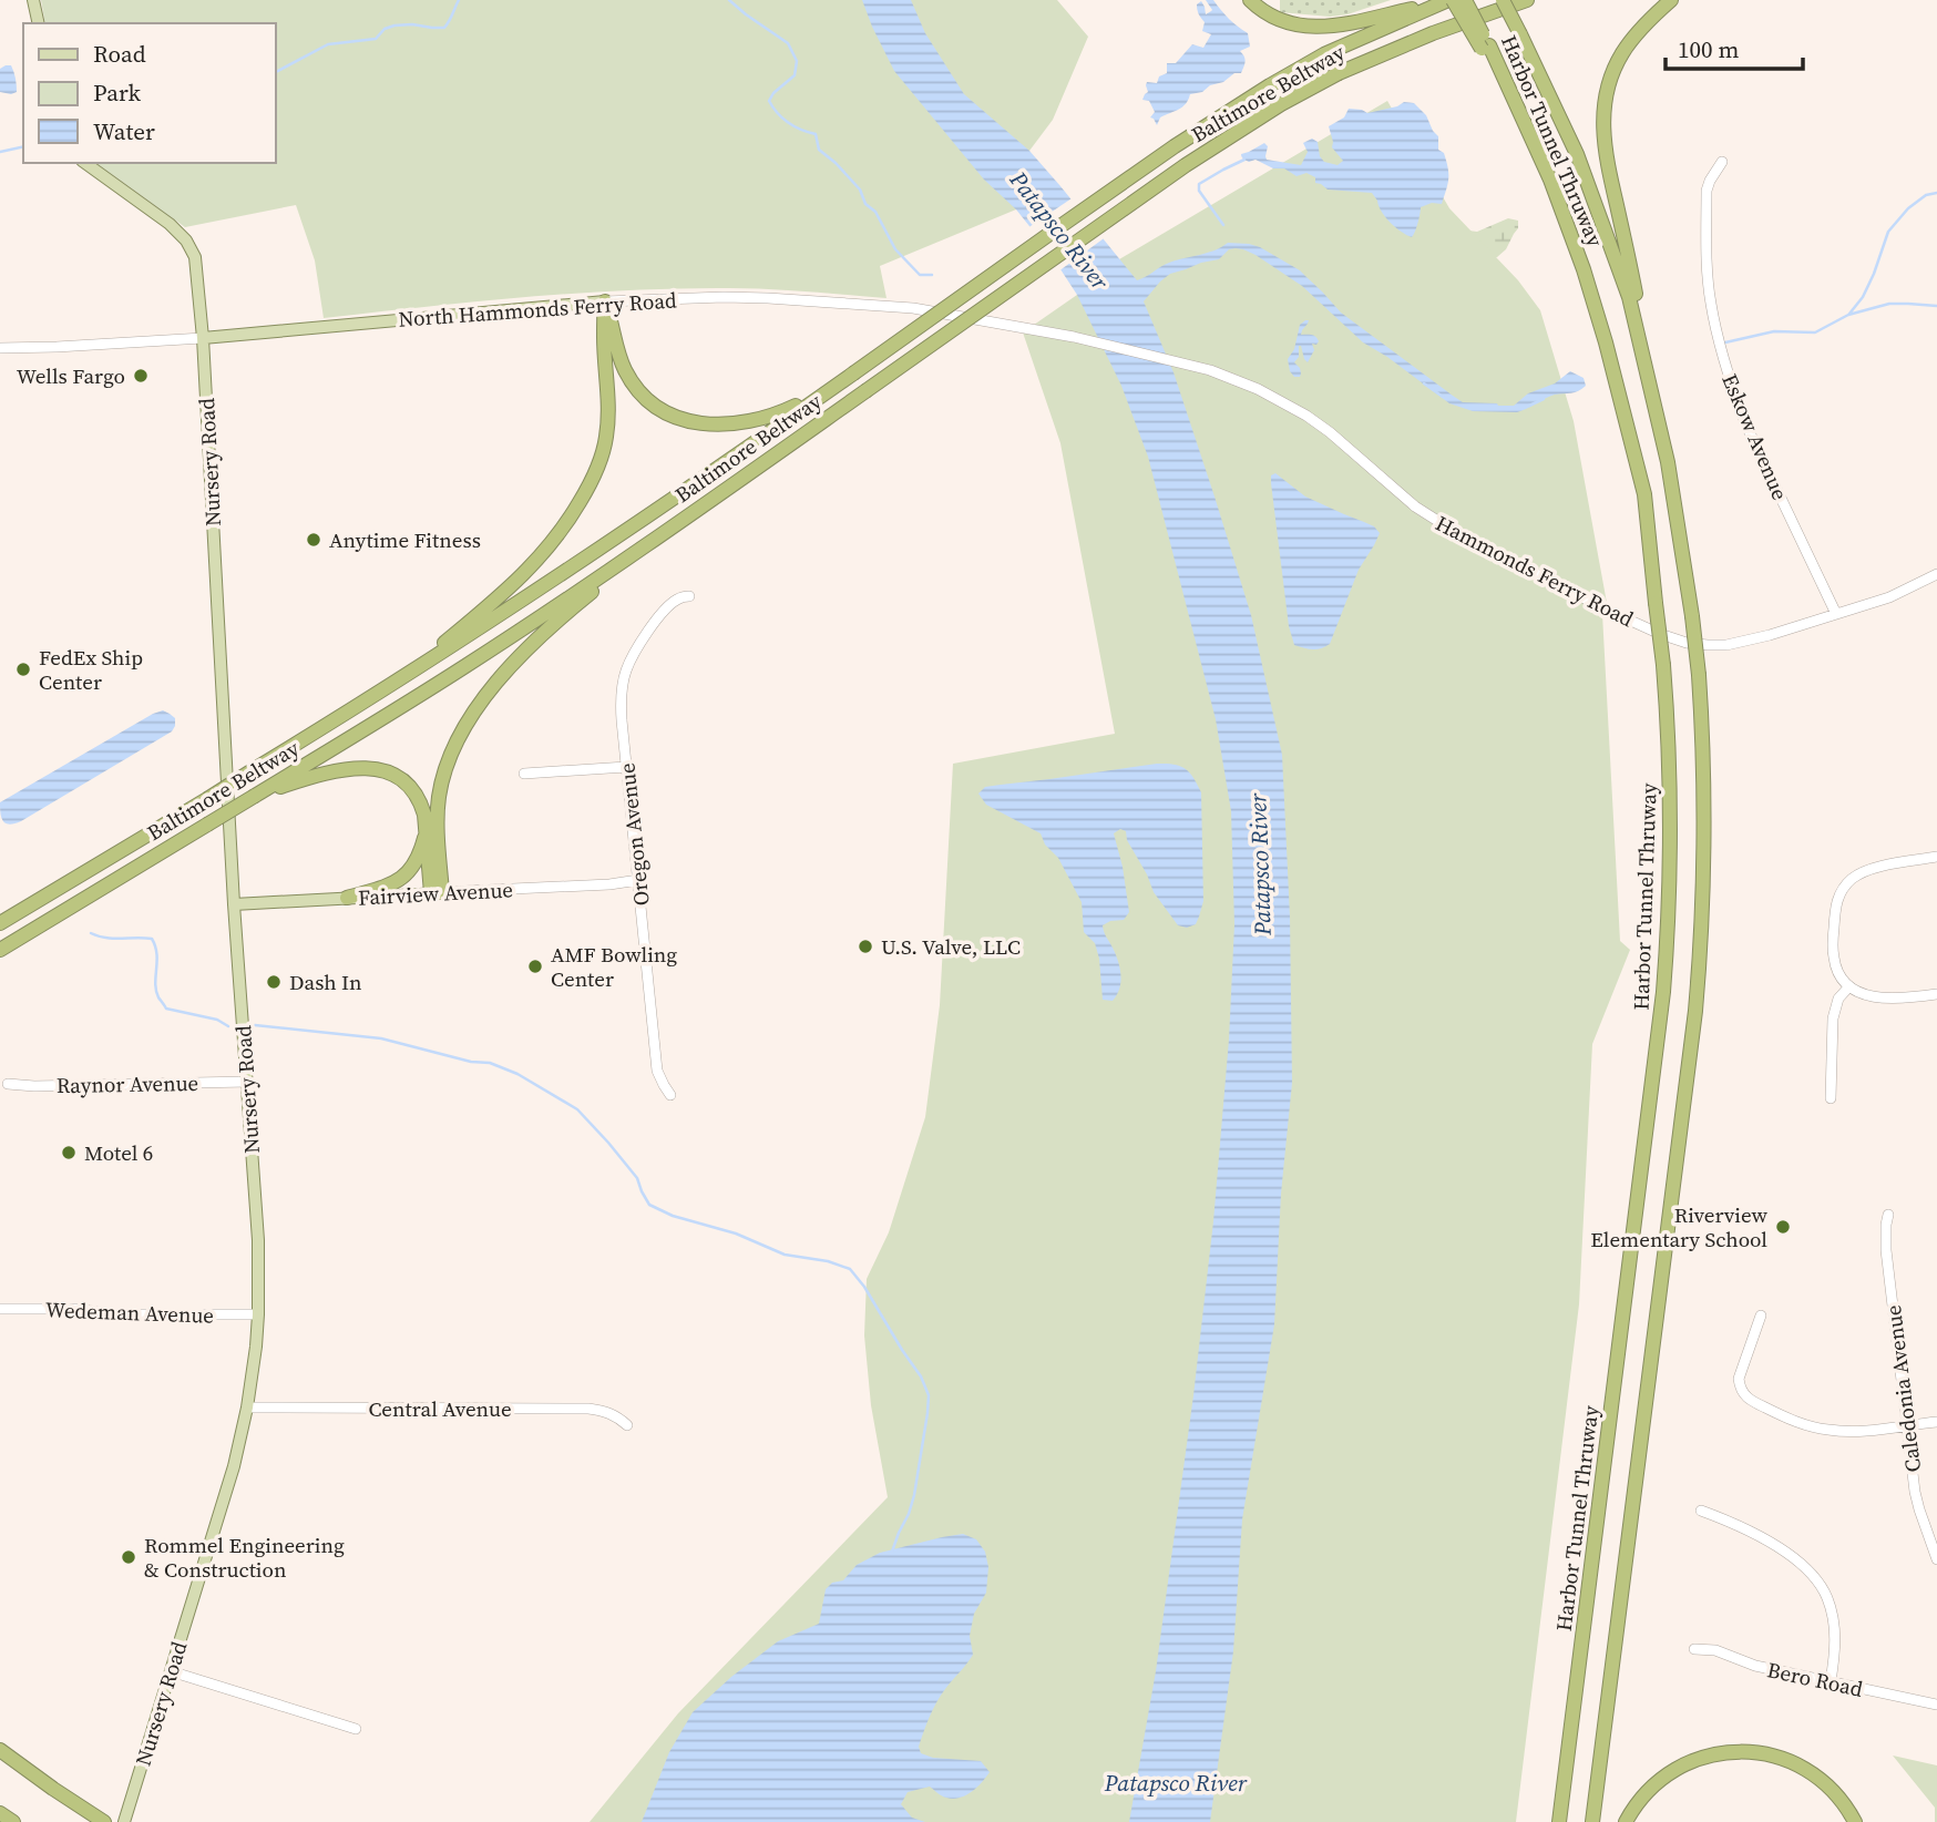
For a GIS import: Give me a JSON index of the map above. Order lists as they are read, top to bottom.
{
  "streets": {
    "highway": ["Baltimore Beltway", "Harbor Tunnel Thruway"],
    "main road": ["North Hammonds Ferry Road", "Nursery Road", "Fairview Avenue"],
    "street": [
      "Eskow Avenue",
      "Hammonds Ferry Road",
      "Oregon Avenue",
      "Raynor Avenue",
      "Wedeman Avenue",
      "Caledonia Avenue",
      "Central Avenue",
      "Bero Road"
    ]
  },
  "crossings": [
    ["North Hammonds Ferry Road", "Nursery Road"],
    ["North Hammonds Ferry Road", "Hammonds Ferry Road"],
    ["Eskow Avenue", "Hammonds Ferry Road"],
    ["Nursery Road", "Fairview Avenue"],
    ["Nursery Road", "Raynor Avenue"],
    ["Nursery Road", "Wedeman Avenue"],
    ["Nursery Road", "Central Avenue"],
    ["Oregon Avenue", "Fairview Avenue"]
  ],
  "water": ["Patapsco River"],
  "places": [
    "Wells Fargo",
    "Anytime Fitness",
    "FedEx Ship Center",
    "U.S. Valve, LLC",
    "AMF Bowling Center",
    "Dash In",
    "Motel 6",
    "Riverview Elementary School",
    "Rommel Engineering & Construction"
  ],
  "legend": ["Road", "Park", "Water"],
  "scale_bar": "100 m"
}
